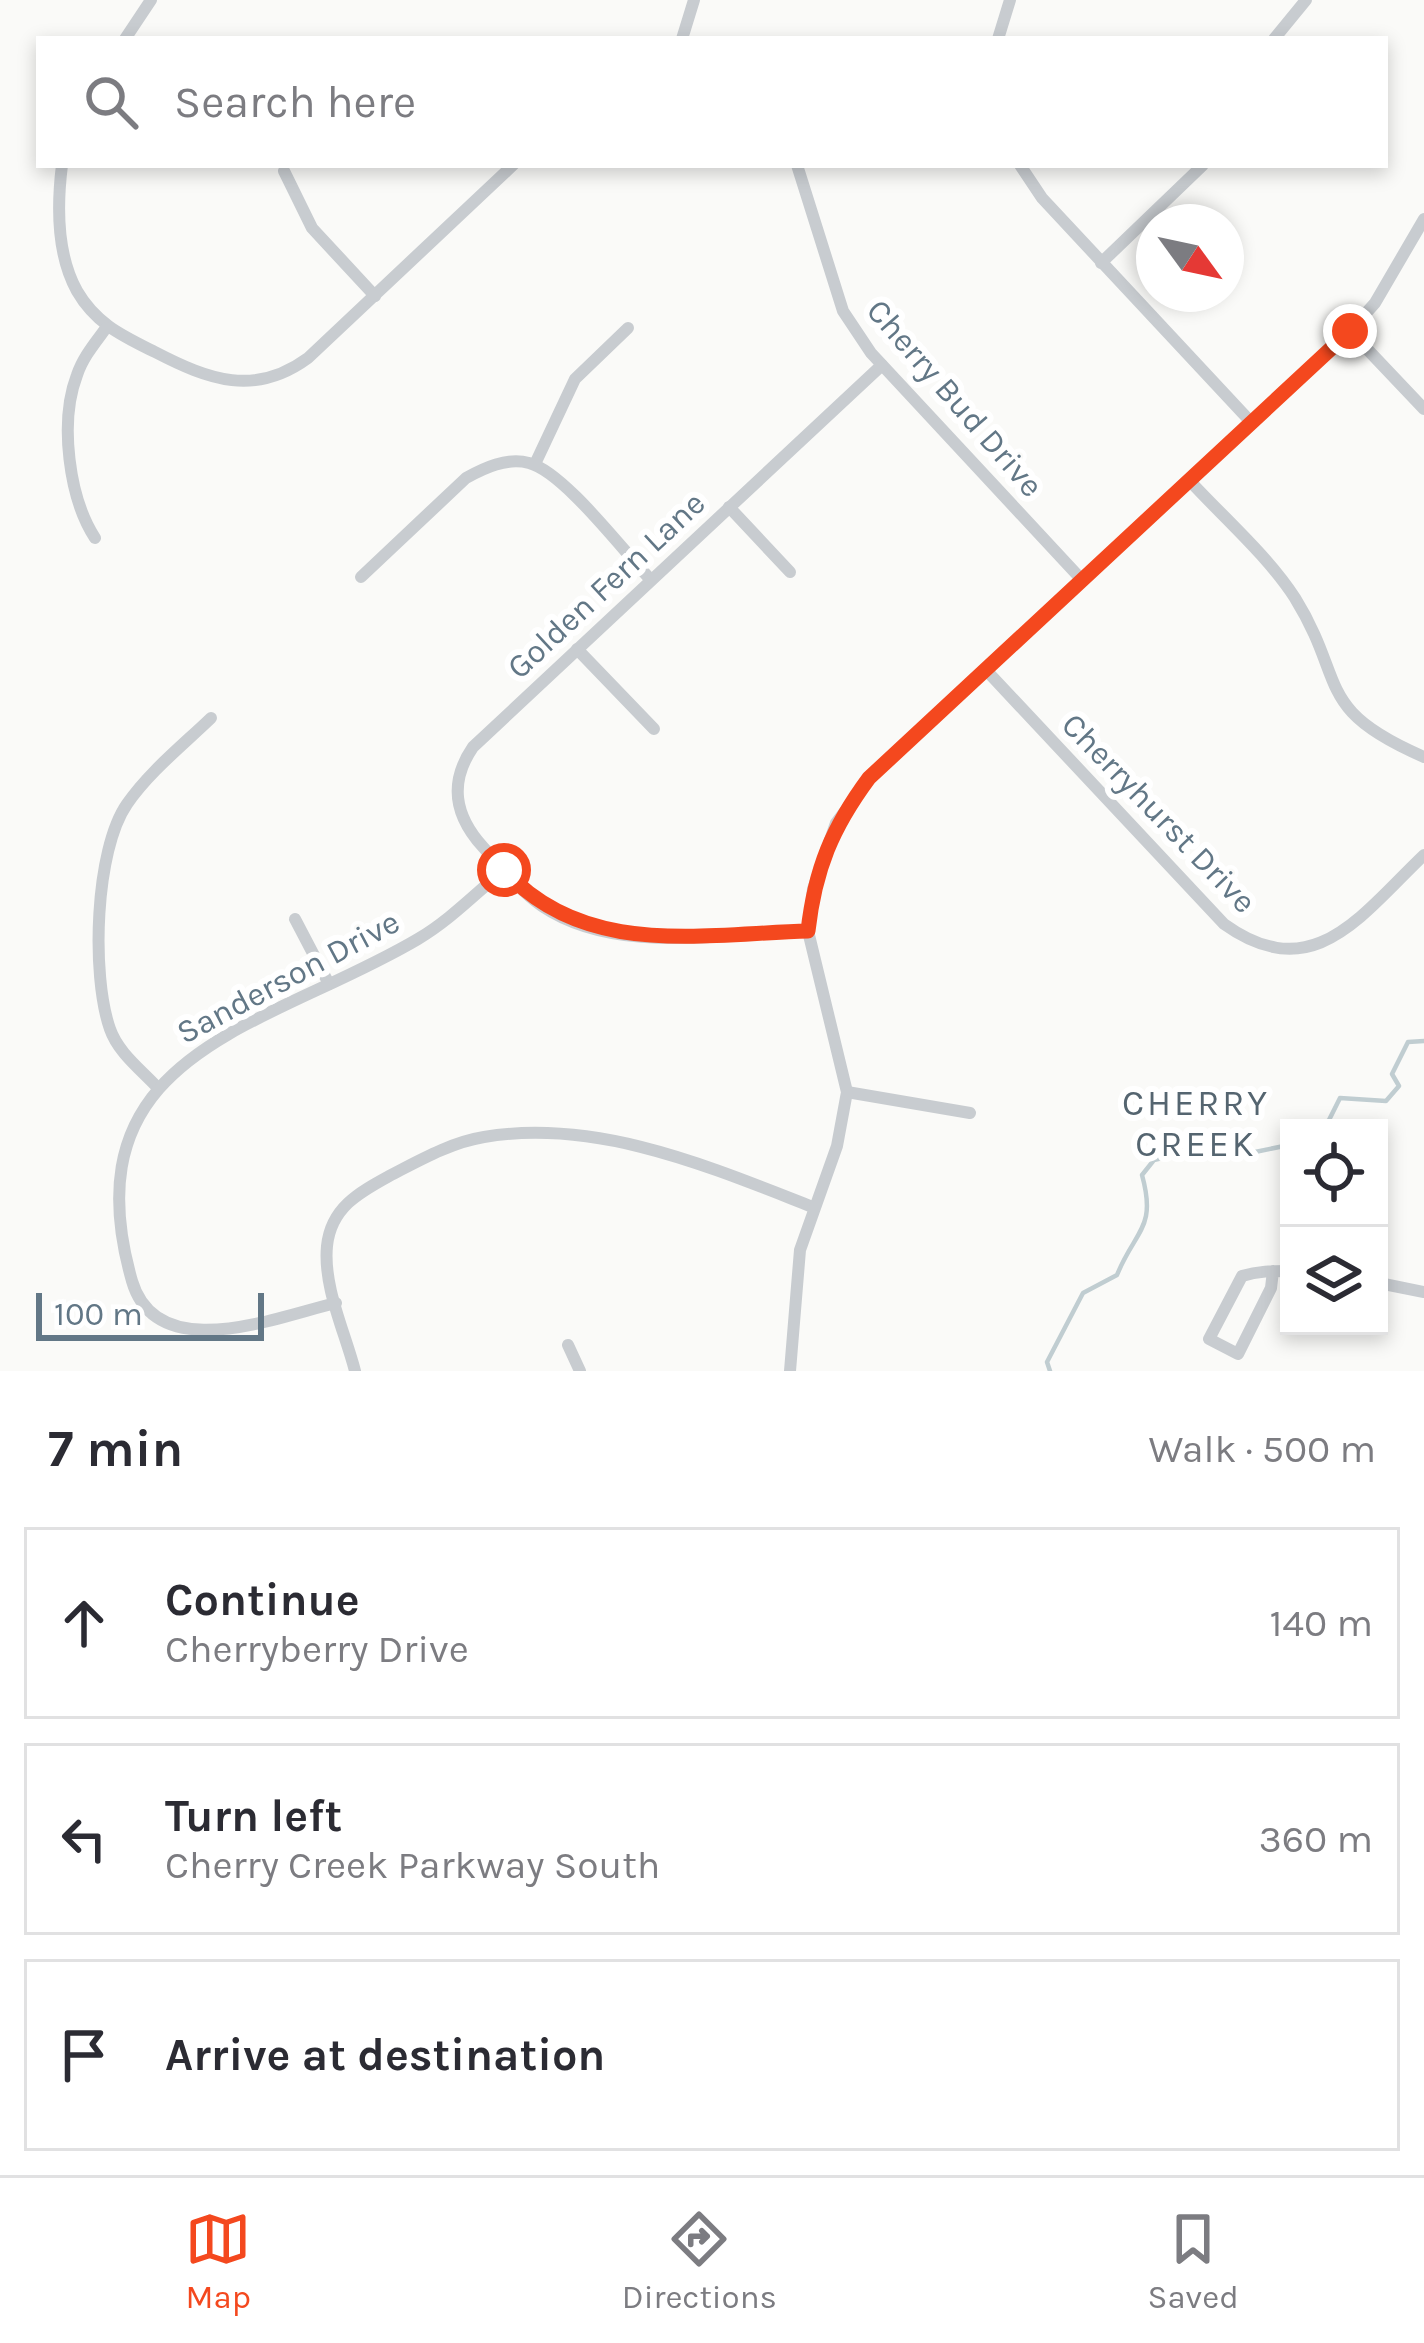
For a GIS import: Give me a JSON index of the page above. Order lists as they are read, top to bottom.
{
  "streets": {
    "street": [
      "Cherry Bud Drive",
      "Golden Fern Lane",
      "Cherryhurst Drive",
      "Sanderson Drive"
    ]
  },
  "crossings": [
    ["Cherry Bud Drive", "Golden Fern Lane"],
    ["Golden Fern Lane", "Sanderson Drive"]
  ],
  "districts": ["CHERRY CREEK"],
  "scale_bar": "100 m",
  "north": "bottom right",
  "page": {
    "search": "Search here",
    "scale": "100 m",
    "heading": ["7 min", "Walk · 500 m"],
    "list": [
      ["Continue", "Cherryberry Drive", "140 m"],
      ["Turn left", "Cherry Creek Parkway South", "360 m"],
      "Arrive at destination"
    ],
    "nav": ["Map", "Directions", "Saved"]
  }
}
